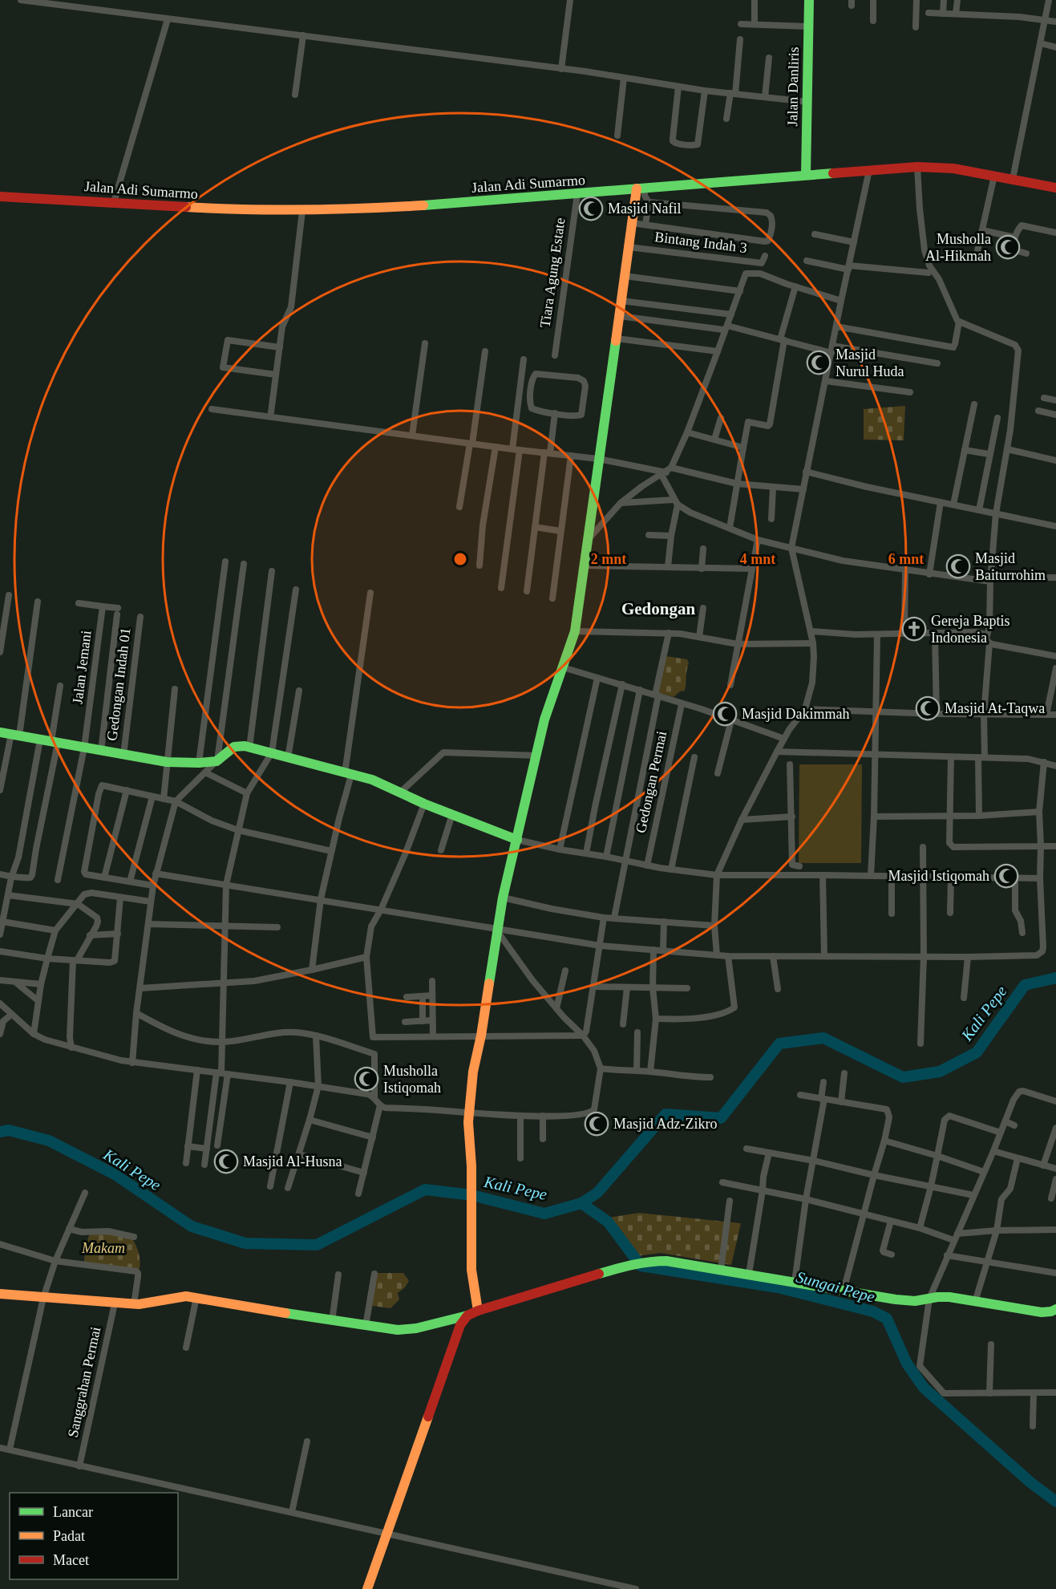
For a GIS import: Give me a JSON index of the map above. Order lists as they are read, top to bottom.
{
  "streets": {
    "street": [
      "Jalan Danliris",
      "Jalan Adi Sumarmo",
      "Bintang Indah 3",
      "Tiara Agung Estate",
      "Jalan Jemani",
      "Gedongan Indah 01",
      "Gedongan Permai",
      "Sanggrahan Permai"
    ]
  },
  "crossings": [
    ["Jalan Danliris", "Jalan Adi Sumarmo"],
    ["Jalan Adi Sumarmo", "Tiara Agung Estate"]
  ],
  "districts": ["Gedongan"],
  "water": ["Kali Pepe", "Sungai Pepe"],
  "parks": ["Makam"],
  "places": {
    "mosque": [
      "Masjid Nafil",
      "Musholla Al-Hikmah",
      "Masjid Nurul Huda",
      "Masjid Baiturrohim",
      "Masjid At-Taqwa",
      "Masjid Dakimmah",
      "Masjid Istiqomah",
      "Musholla Istiqomah",
      "Masjid Adz-Zikro",
      "Masjid Al-Husna"
    ],
    "church": ["Gereja Baptis Indonesia"]
  },
  "legend": ["Lancar", "Padat", "Macet"],
  "rings": ["2 mnt", "4 mnt", "6 mnt"]
}
